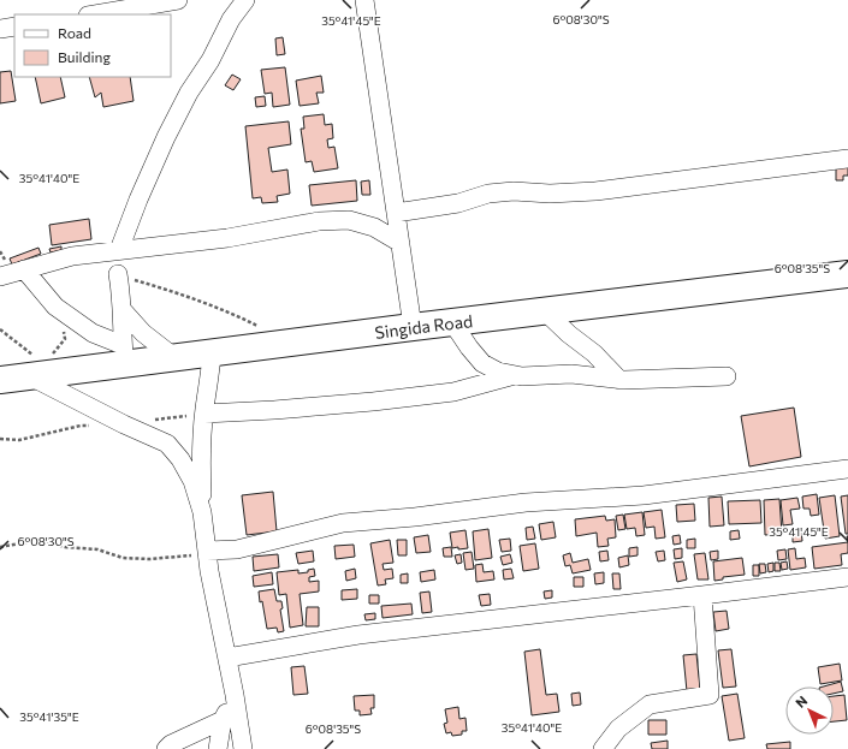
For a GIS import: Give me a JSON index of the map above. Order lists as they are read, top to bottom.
{
  "streets": {
    "highway": ["Singida Road"]
  },
  "legend": ["Road", "Building"],
  "north": "top left",
  "coordinates": [
    "6°08'30\"S",
    "35°41'45\"E",
    "35°41'40\"E",
    "6°08'35\"S",
    "35°41'35\"E"
  ]
}
